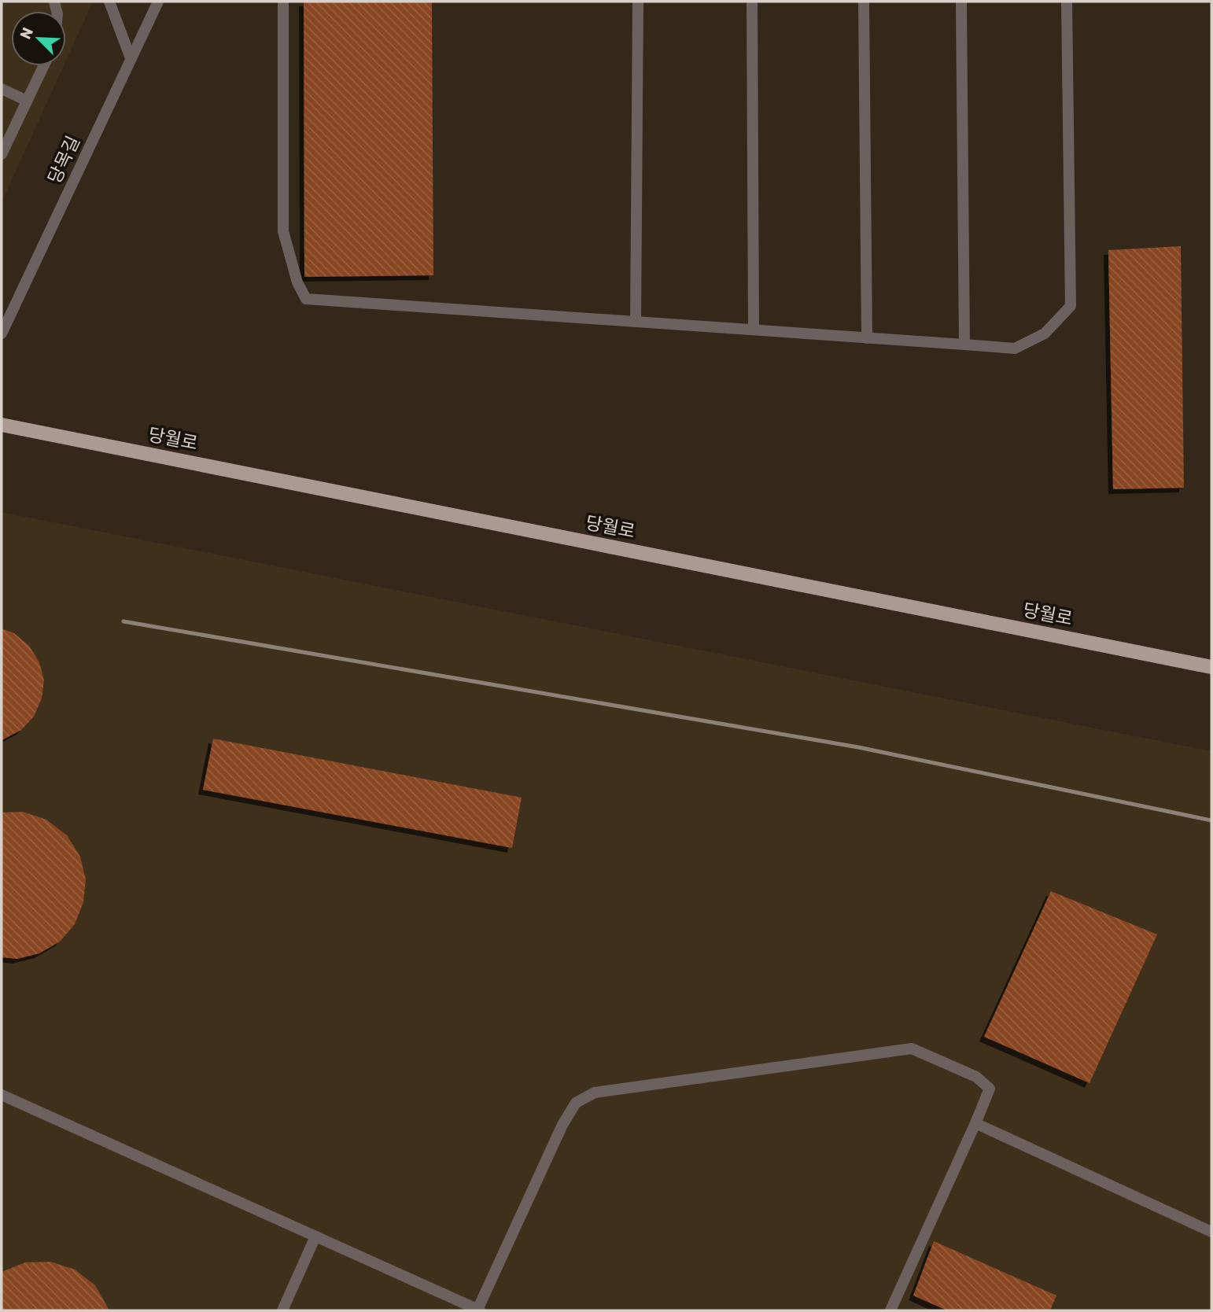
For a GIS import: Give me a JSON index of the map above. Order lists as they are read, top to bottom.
{
  "streets": {
    "main road": ["당월로"],
    "street": ["당목길"]
  },
  "north": "top left"
}
